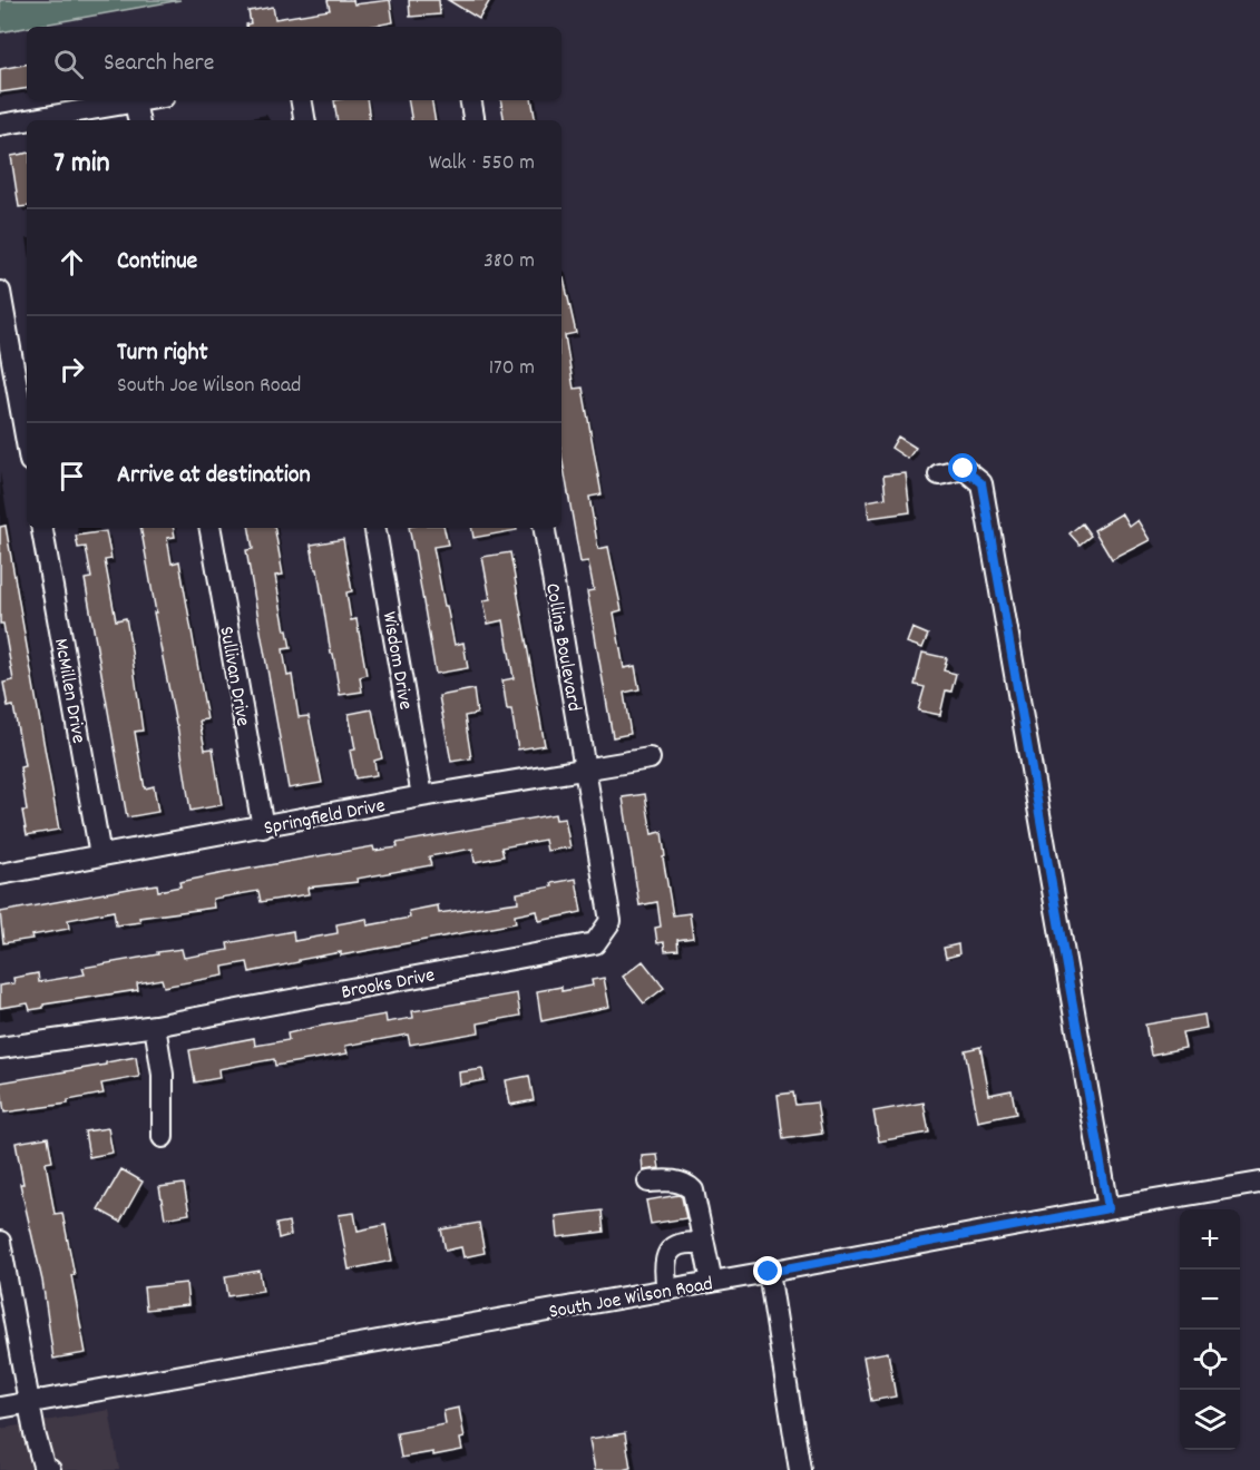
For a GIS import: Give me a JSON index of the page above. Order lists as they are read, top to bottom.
{
  "streets": {
    "street": [
      "Collins Boulevard",
      "Wisdom Drive",
      "Sullivan Drive",
      "McMillen Drive",
      "Springfield Drive",
      "Brooks Drive",
      "South Joe Wilson Road"
    ]
  },
  "crossings": [
    ["Collins Boulevard", "Springfield Drive"],
    ["Collins Boulevard", "Brooks Drive"],
    ["Wisdom Drive", "Springfield Drive"],
    ["Sullivan Drive", "Springfield Drive"],
    ["McMillen Drive", "Springfield Drive"],
    ["Springfield Drive", "Brooks Drive"]
  ],
  "page": {
    "search": "Search here",
    "heading": ["7 min", "Walk · 550 m"],
    "list": [
      ["Continue", "380 m"],
      ["Turn right", "South Joe Wilson Road", "170 m"],
      "Arrive at destination"
    ],
    "map_buttons": ["+", "−"]
  }
}
